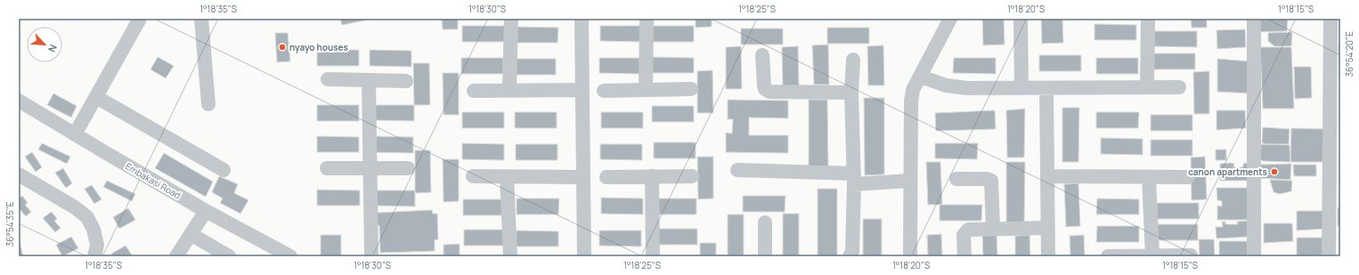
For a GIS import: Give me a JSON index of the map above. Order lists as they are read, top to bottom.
{
  "streets": {
    "street": ["Embakasi Road"]
  },
  "places": ["nyayo houses", "canon apartments"],
  "north": "bottom right",
  "coordinates": [
    "1°18'35\"S",
    "1°18'30\"S",
    "1°18'25\"S",
    "1°18'20\"S",
    "1°18'15\"S",
    "36°54'20\"E",
    "36°54'35\"E"
  ]
}
